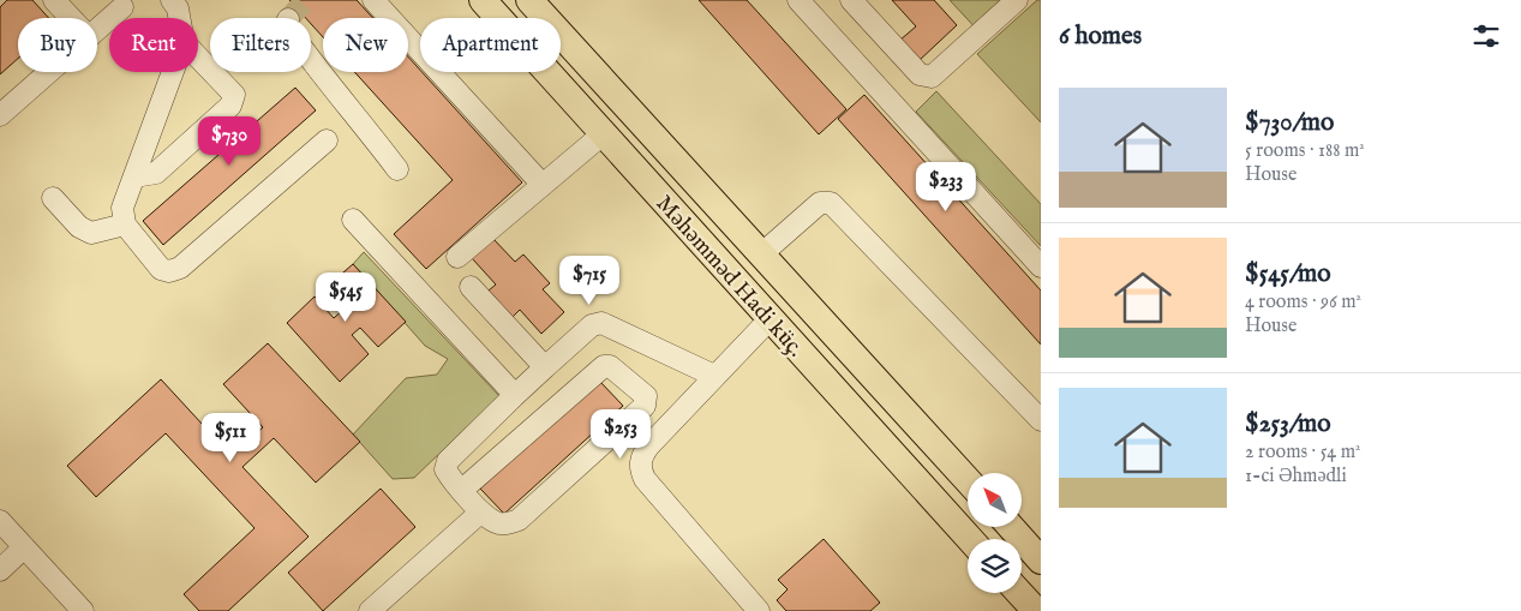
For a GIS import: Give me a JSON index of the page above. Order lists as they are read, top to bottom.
{
  "streets": {
    "main road": ["Məhəmməd Hadi küç."]
  },
  "north": "top left",
  "page": {
    "heading": "6 homes",
    "chip": [
      "Buy",
      "Rent",
      "Filters",
      "New",
      "Apartment"
    ],
    "list": [
      {
        "name": "$730/mo",
        "note": "5 rooms · 188 m² · House"
      },
      {
        "name": "$545/mo",
        "note": "4 rooms · 96 m² · House"
      },
      {
        "name": "$253/mo",
        "note": "2 rooms · 54 m² · 1-ci Əhmədli"
      }
    ],
    "price": [
      "$730",
      "$233",
      "$715",
      "$545",
      "$253",
      "$511"
    ]
  }
}
